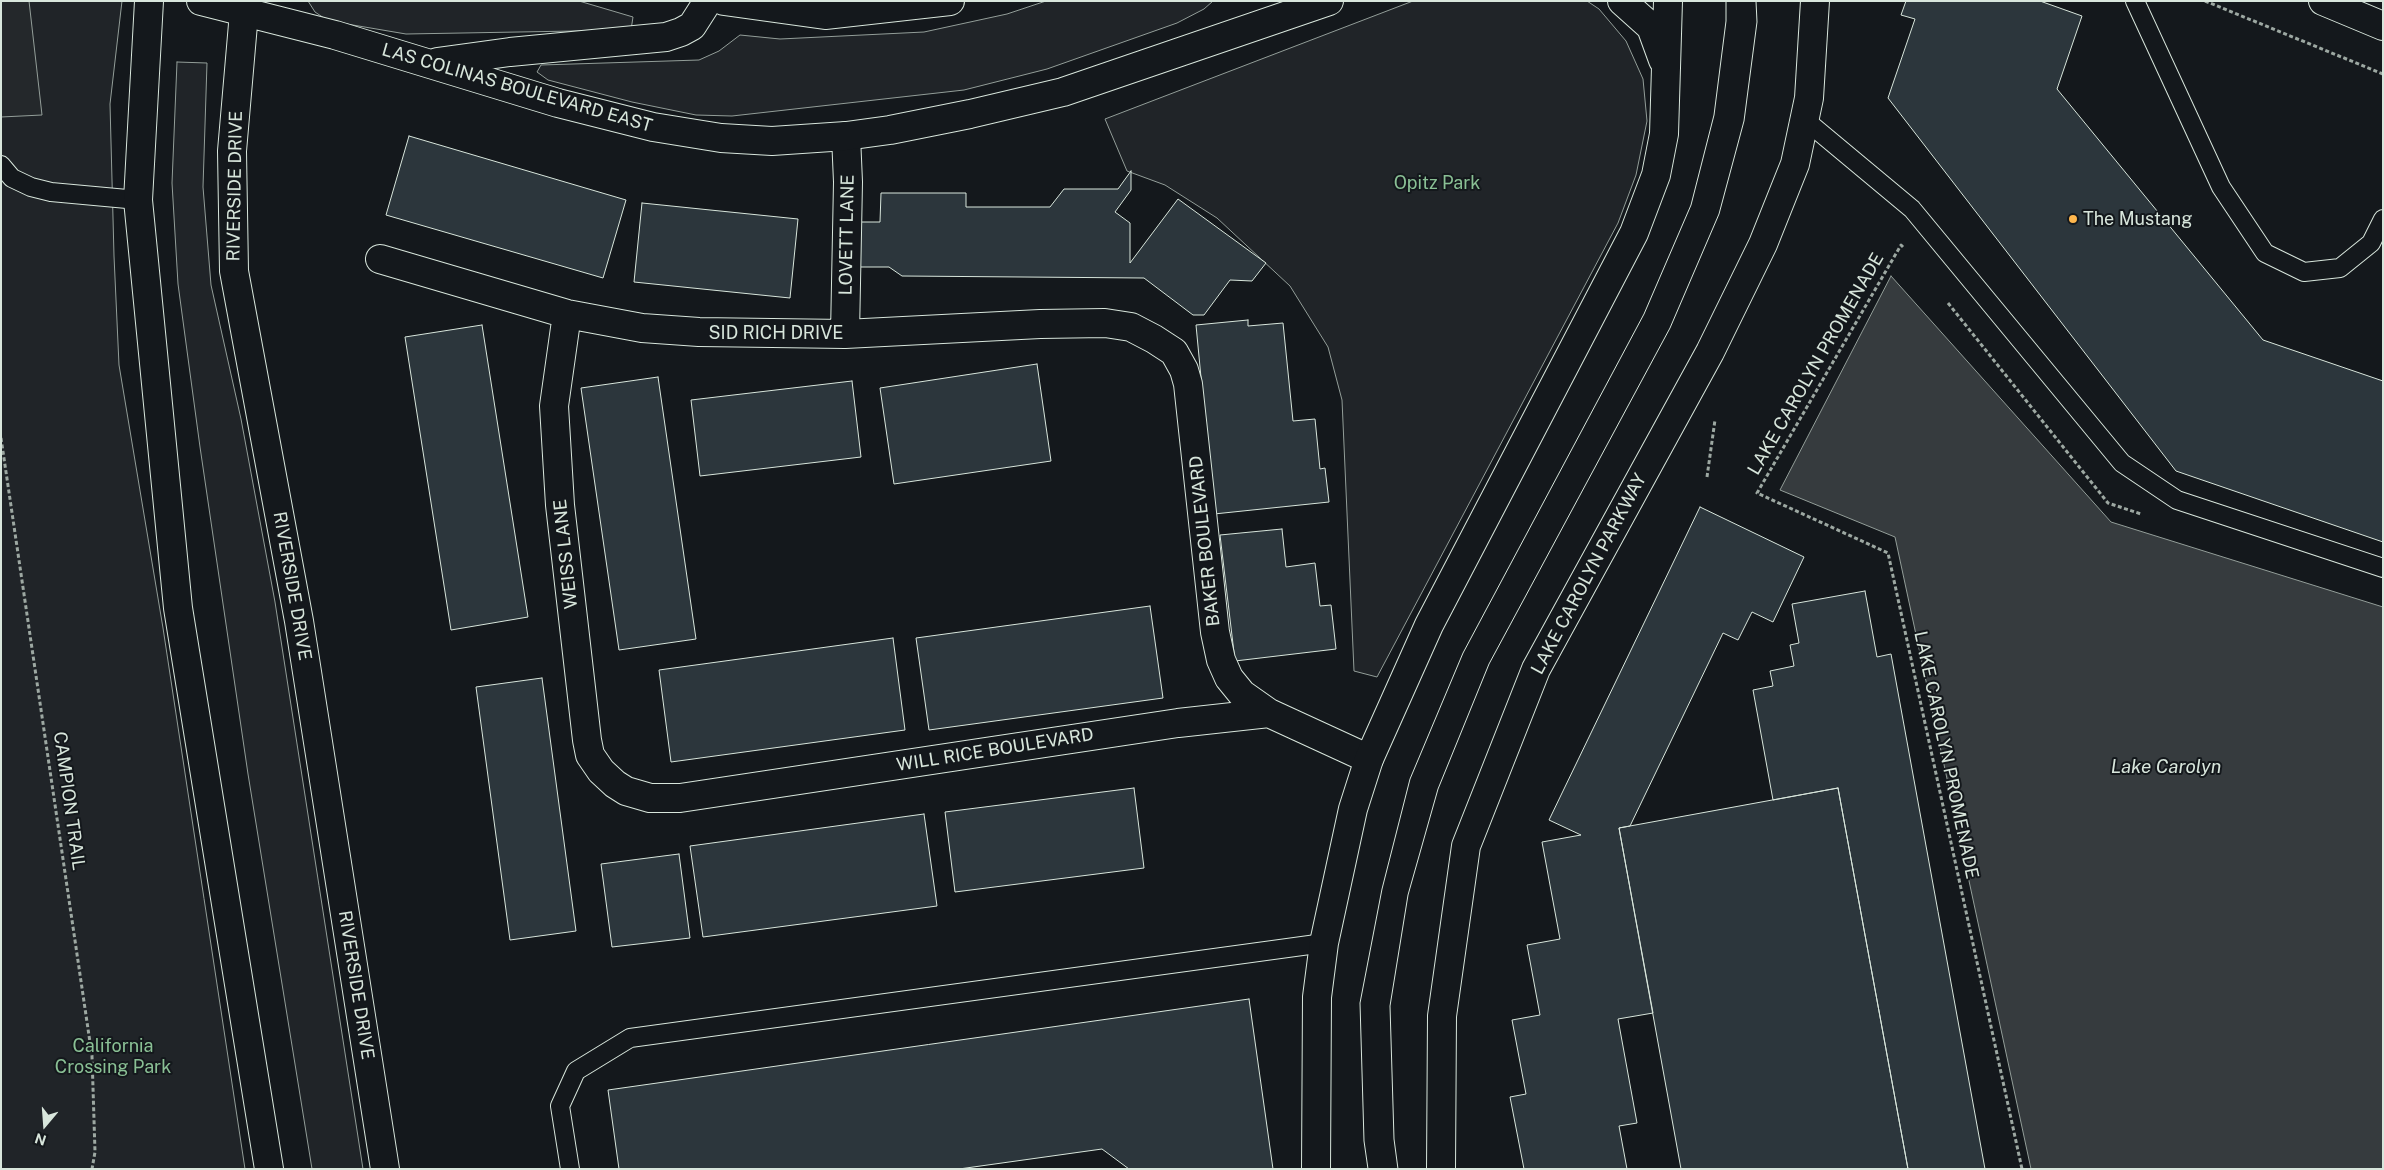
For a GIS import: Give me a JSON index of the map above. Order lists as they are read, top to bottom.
{
  "streets": {
    "street": [
      "LAS COLINAS BOULEVARD EAST",
      "RIVERSIDE DRIVE",
      "LOVETT LANE",
      "SID RICH DRIVE",
      "BAKER BOULEVARD",
      "WEISS LANE",
      "LAKE CAROLYN PARKWAY",
      "WILL RICE BOULEVARD"
    ],
    "path": ["LAKE CAROLYN PROMENADE", "CAMPION TRAIL"]
  },
  "crossings": [
    ["LAS COLINAS BOULEVARD EAST", "RIVERSIDE DRIVE"],
    ["LAS COLINAS BOULEVARD EAST", "LOVETT LANE"],
    ["LOVETT LANE", "SID RICH DRIVE"],
    ["SID RICH DRIVE", "BAKER BOULEVARD"],
    ["SID RICH DRIVE", "WEISS LANE"],
    ["BAKER BOULEVARD", "WILL RICE BOULEVARD"],
    ["WEISS LANE", "WILL RICE BOULEVARD"]
  ],
  "water": ["Lake Carolyn"],
  "parks": ["Opitz Park", "California Crossing Park"],
  "places": ["The Mustang"],
  "north": "bottom"
}
